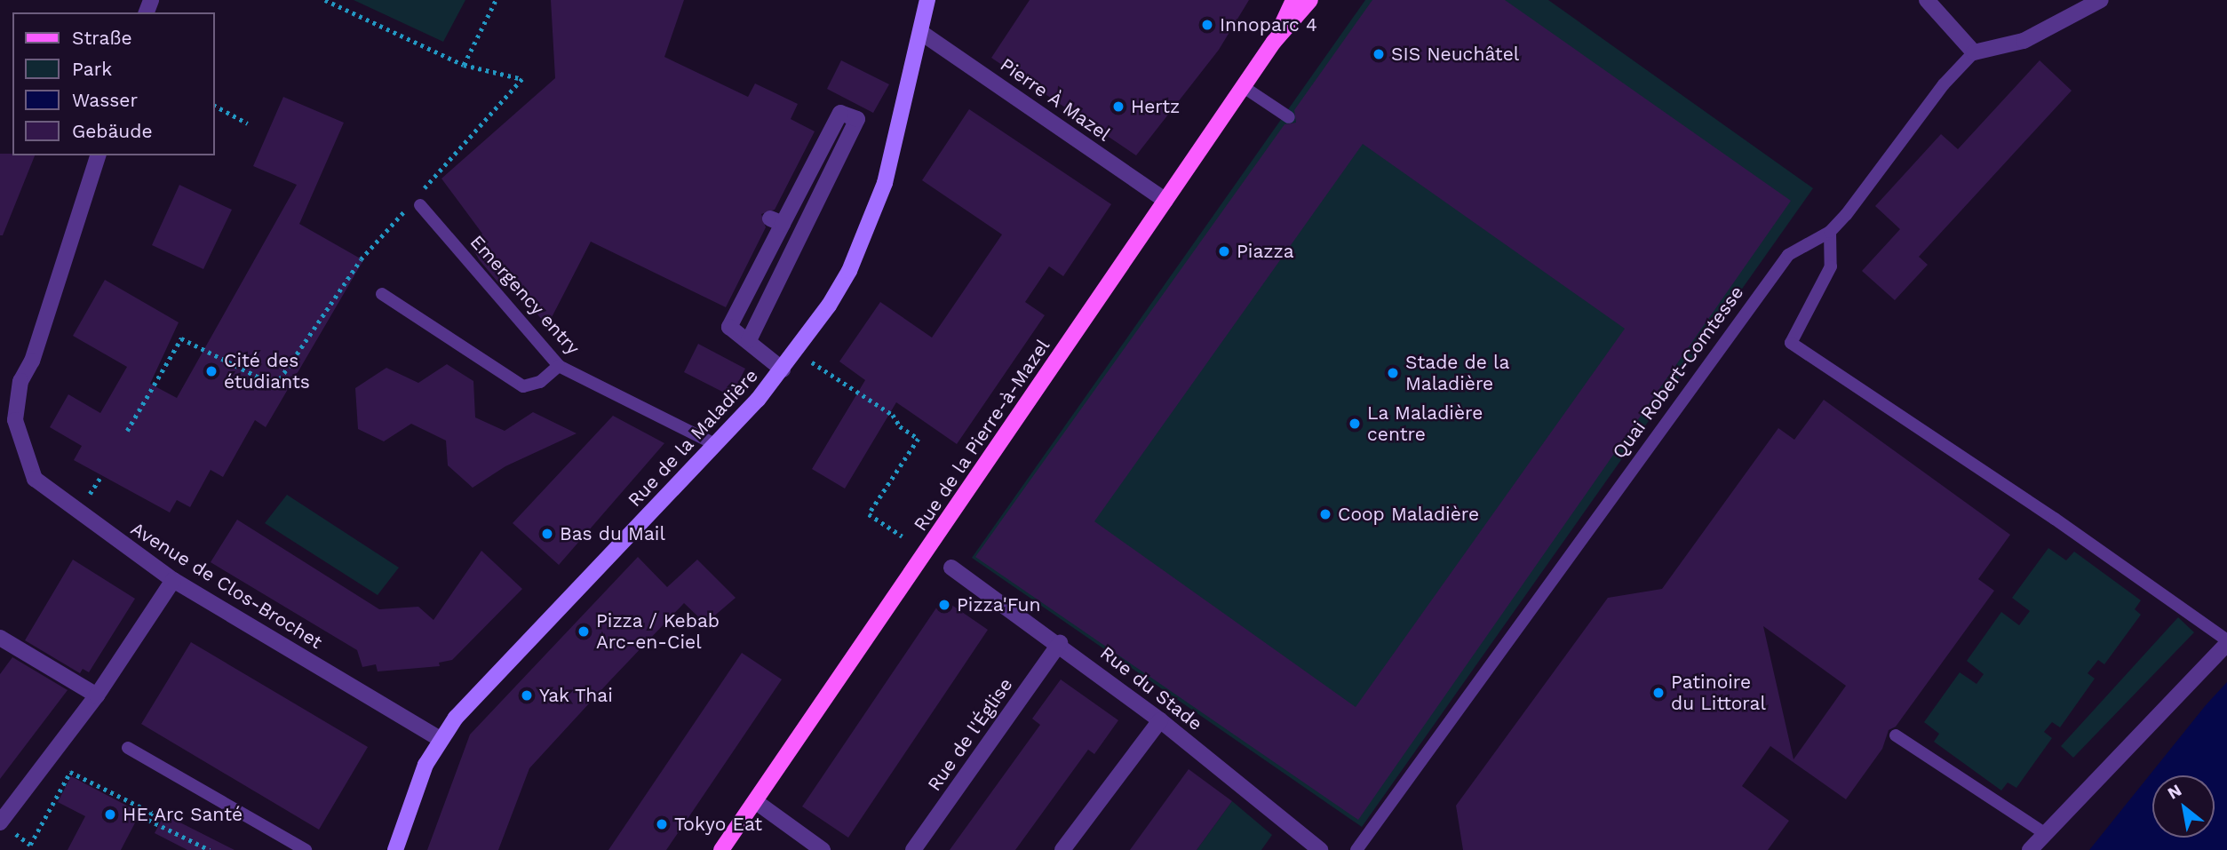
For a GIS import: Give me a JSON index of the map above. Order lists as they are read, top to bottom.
{
  "streets": {
    "main road": ["Rue de la Pierre-à-Mazel"],
    "street": [
      "Pierre À Mazel",
      "Rue de la Maladière",
      "Avenue de Clos-Brochet",
      "Rue du Stade",
      "Rue de l'Église"
    ],
    "lane": ["Emergency entry", "Quai Robert-Comtesse"]
  },
  "crossings": [
    ["Pierre À Mazel", "Rue de la Pierre-à-Mazel"],
    ["Pierre À Mazel", "Rue de la Maladière"],
    ["Emergency entry", "Rue de la Maladière"],
    ["Rue de la Maladière", "Avenue de Clos-Brochet"],
    ["Rue du Stade", "Rue de l'Église"]
  ],
  "places": [
    "Innoparc 4",
    "SIS Neuchâtel",
    "Hertz",
    "Piazza",
    "Cité des étudiants",
    "Stade de la Maladière",
    "La Maladière centre",
    "Coop Maladière",
    "Bas du Mail",
    "Pizza'Fun",
    "Pizza / Kebab Arc-en-Ciel",
    "Patinoire du Littoral",
    "Yak Thai",
    "HE Arc Santé",
    "Tokyo Eat"
  ],
  "legend": [
    "Straße",
    "Park",
    "Wasser",
    "Gebäude"
  ],
  "north": "top left"
}
